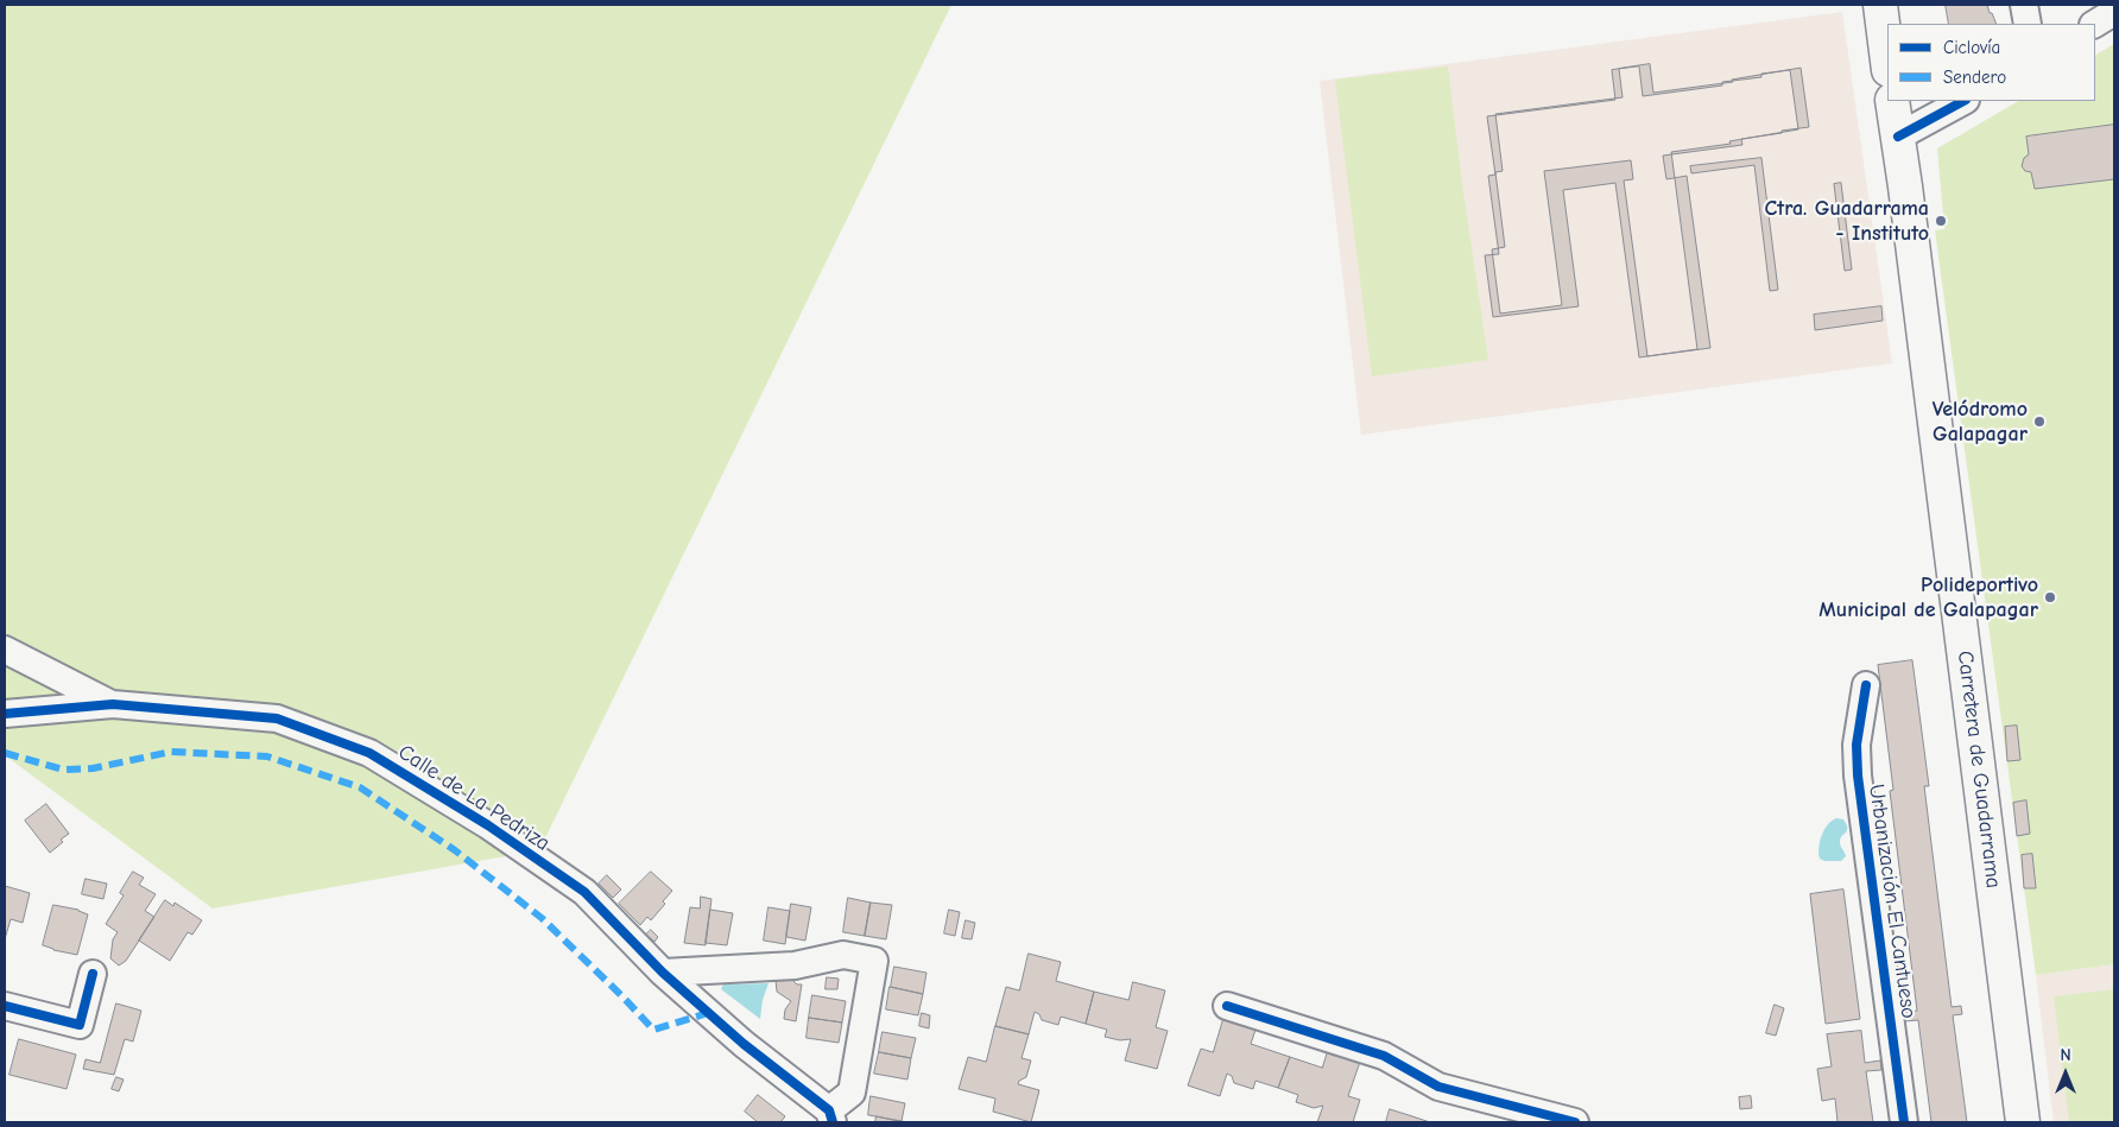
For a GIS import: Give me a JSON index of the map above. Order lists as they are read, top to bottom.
{
  "streets": {
    "main road": ["Carretera de Guadarrama"],
    "street": ["Calle de La Pedriza", "Urbanización El Cantueso"]
  },
  "places": ["Ctra. Guadarrama - Instituto", "Velódromo Galapagar", "Polideportivo Municipal de Galapagar"],
  "legend": ["Ciclovía", "Sendero"],
  "north": "top"
}
